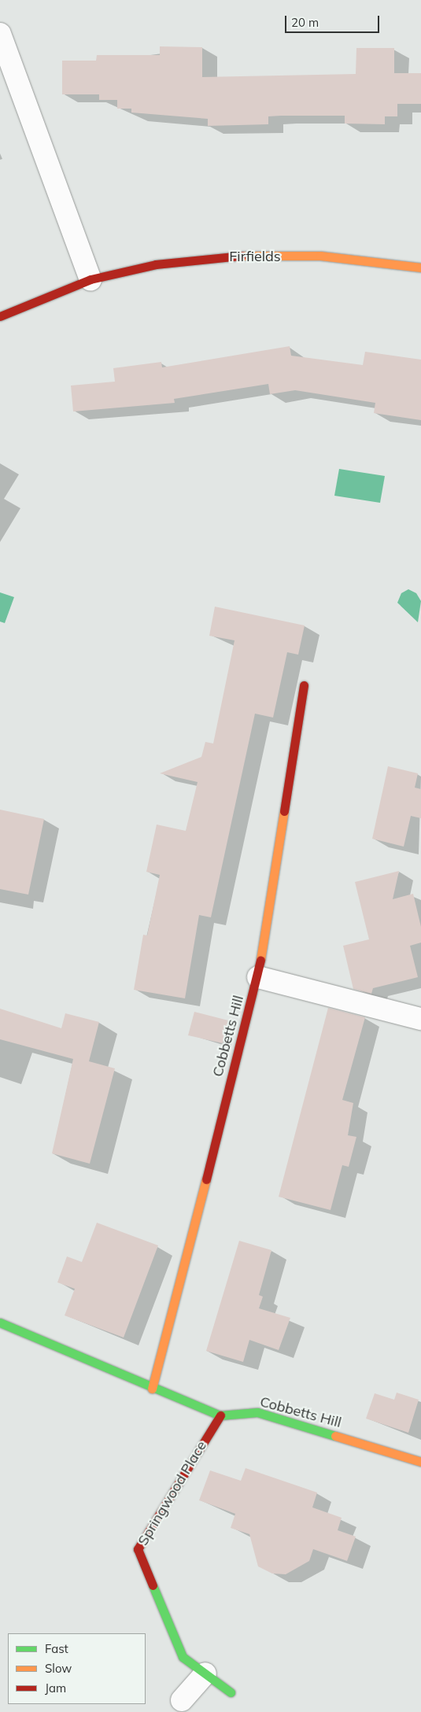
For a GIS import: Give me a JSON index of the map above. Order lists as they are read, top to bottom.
{
  "streets": {
    "street": ["Firfields", "Cobbetts Hill", "Springwood Place"]
  },
  "crossings": [
    ["Cobbetts Hill", "Springwood Place"]
  ],
  "legend": ["Fast", "Slow", "Jam"],
  "scale_bar": "20 m"
}
